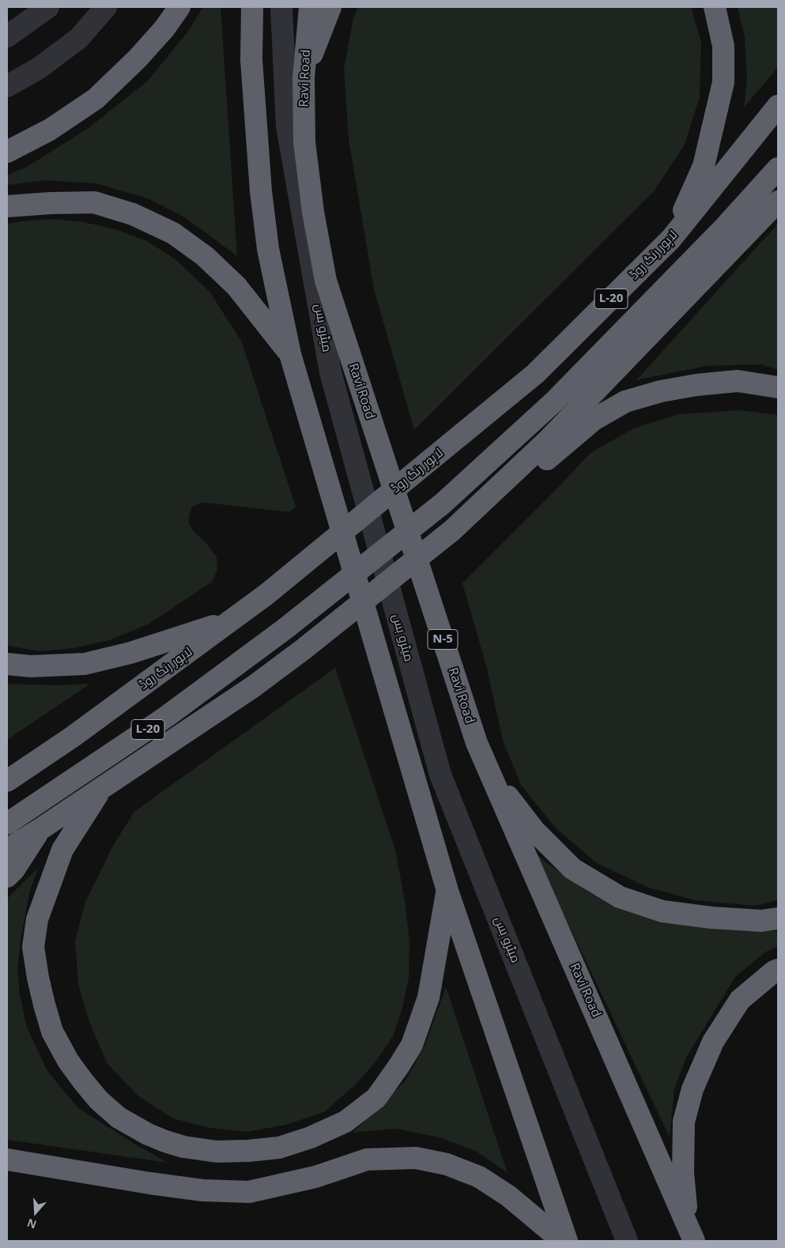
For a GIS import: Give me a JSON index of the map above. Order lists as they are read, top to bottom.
{
  "streets": {
    "highway": [
      "Ravi Road",
      "لاہور رنگ روڈ",
      "L-20",
      "N-5"
    ],
    "lane": ["میٹرو بس"]
  },
  "north": "bottom"
}
